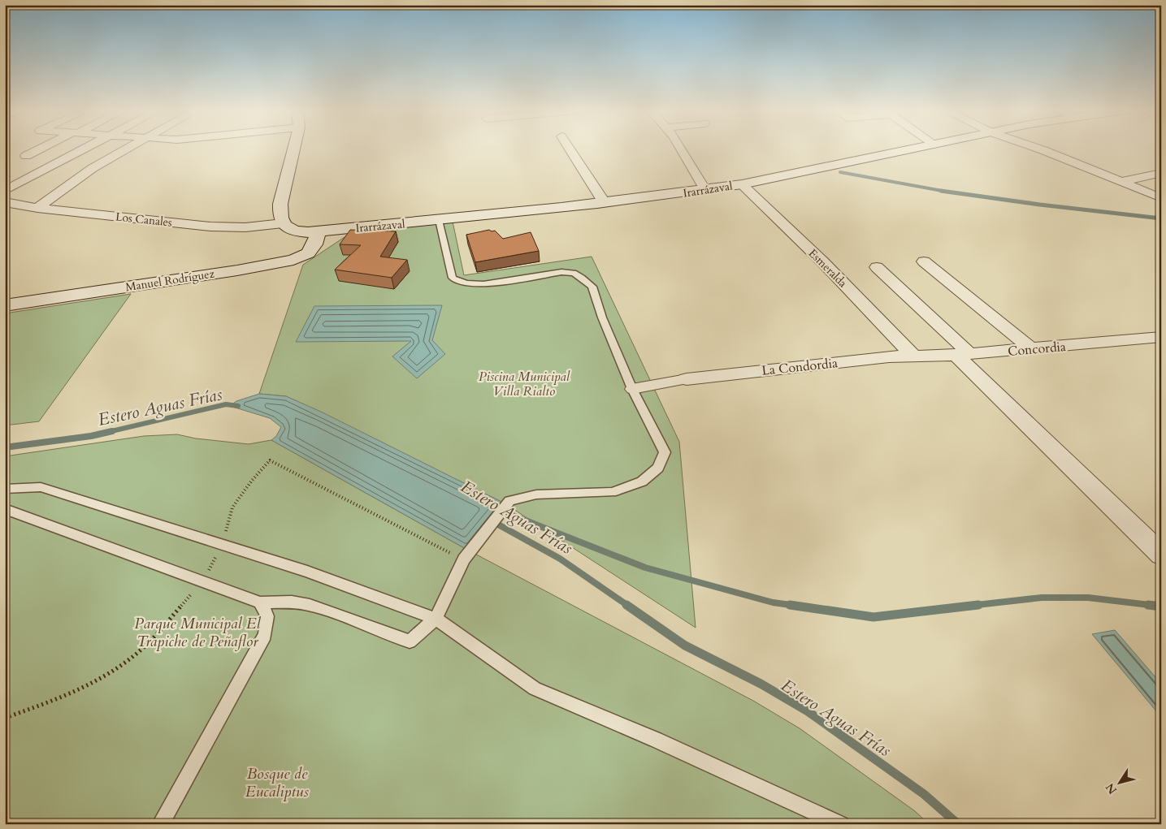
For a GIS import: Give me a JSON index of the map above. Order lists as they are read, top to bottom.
{
  "streets": {
    "main road": ["Irarrázaval", "Manuel Rodríguez"],
    "street": [
      "Los Canales",
      "Esmeralda",
      "Concordia",
      "La Condordia"
    ]
  },
  "crossings": [
    ["Irarrázaval", "Los Canales"],
    ["Irarrázaval", "Esmeralda"],
    ["Irarrázaval", "Manuel Rodríguez"],
    ["Esmeralda", "Concordia"],
    ["Esmeralda", "La Condordia"],
    ["Concordia", "La Condordia"]
  ],
  "water": ["Estero Aguas Frías"],
  "parks": ["Piscina Municipal Villa Rialto", "Parque Municipal El Trapiche de Peñaflor", "Bosque de Eucaliptus"],
  "north": "bottom left"
}
